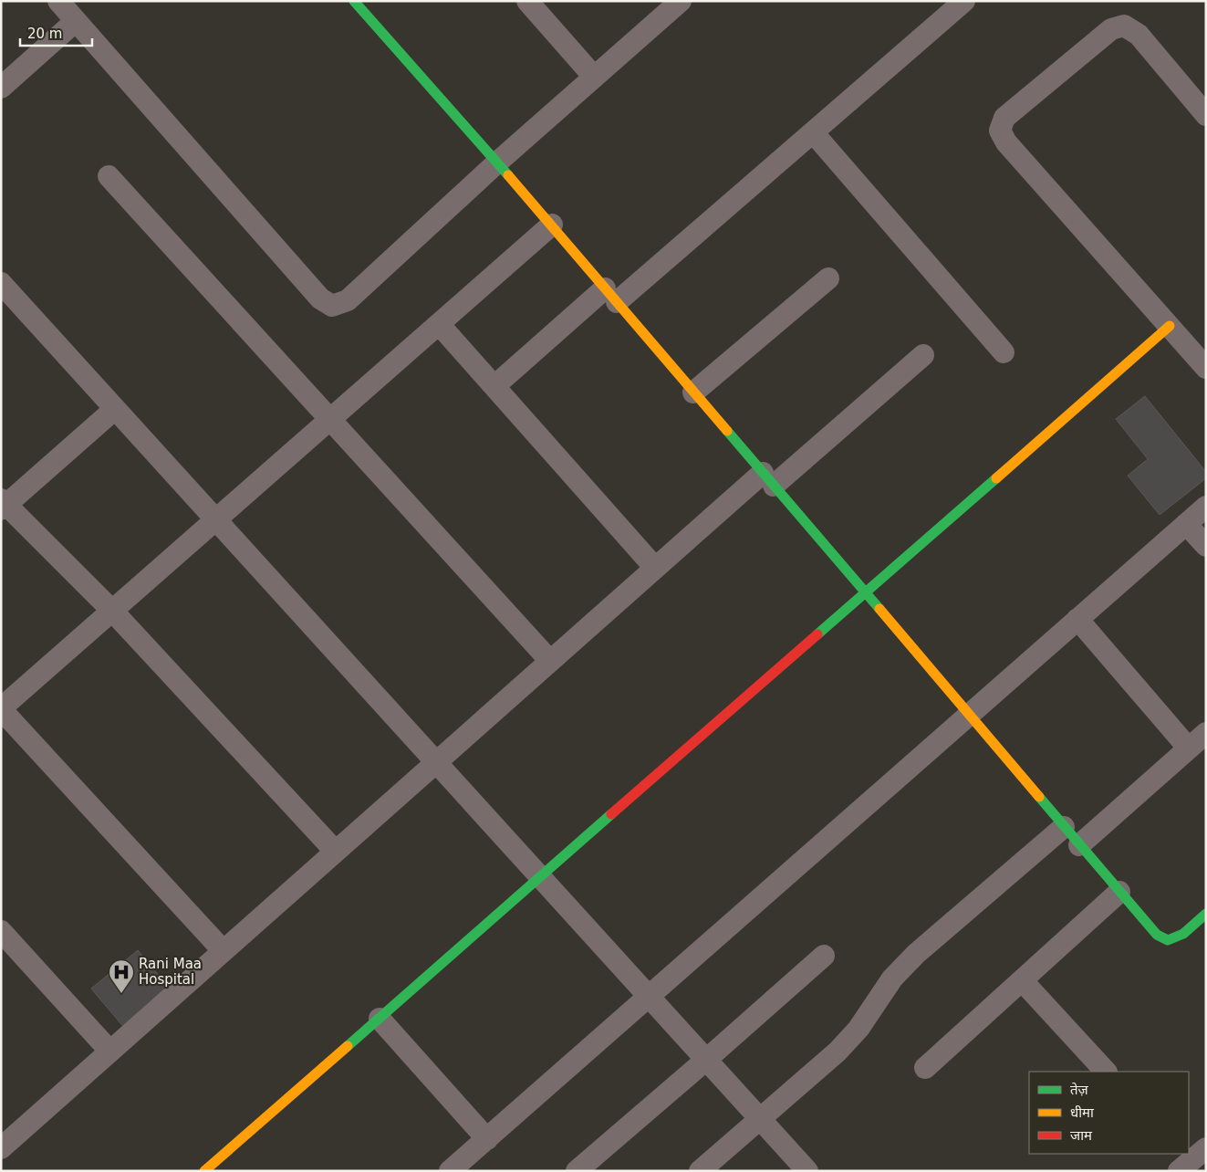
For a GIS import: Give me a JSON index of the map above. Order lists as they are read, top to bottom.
{
  "places": {
    "hospital": ["Rani Maa Hospital"]
  },
  "legend": ["तेज़", "धीमा", "जाम"],
  "scale_bar": "20 m"
}
